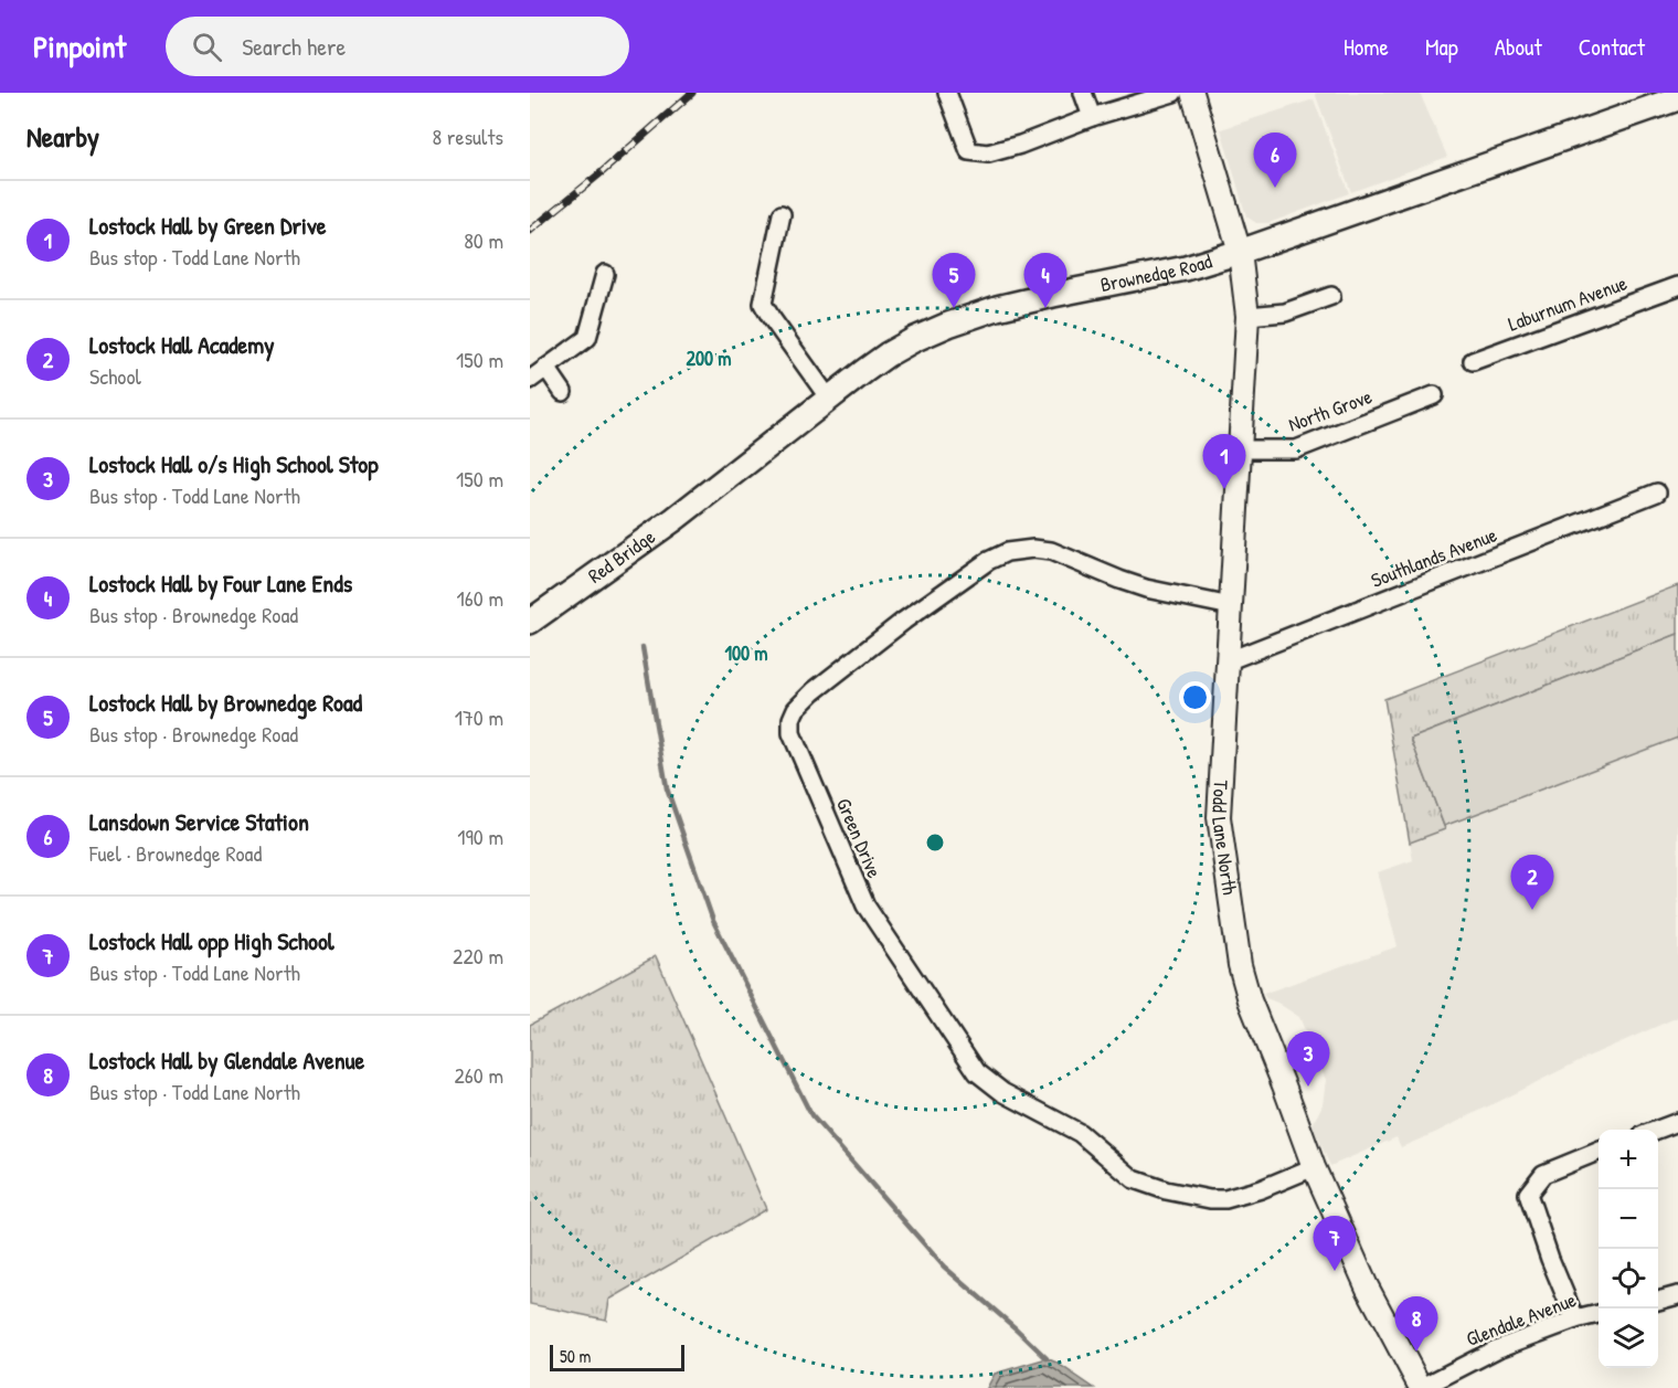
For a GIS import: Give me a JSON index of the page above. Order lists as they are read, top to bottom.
{
  "streets": {
    "main road": ["Brownedge Road", "Red Bridge"],
    "street": [
      "Laburnum Avenue",
      "North Grove",
      "Southlands Avenue",
      "Green Drive",
      "Todd Lane North",
      "Glendale Avenue"
    ]
  },
  "crossings": [
    ["Brownedge Road", "Red Bridge"],
    ["Brownedge Road", "Todd Lane North"],
    ["North Grove", "Todd Lane North"],
    ["Southlands Avenue", "Todd Lane North"],
    ["Green Drive", "Todd Lane North"],
    ["Todd Lane North", "Glendale Avenue"]
  ],
  "scale_bar": "50 m",
  "page": {
    "header": "Pinpoint",
    "search": "Search here",
    "nav": [
      "Home",
      "Map",
      "About",
      "Contact"
    ],
    "heading": ["Nearby", "8 results"],
    "pins": [
      "6",
      "4",
      "5",
      "1",
      "2",
      "3",
      "7",
      "8"
    ],
    "list": [
      {
        "mark": "1",
        "name": "Lostock Hall by Green Drive",
        "note": "Bus stop · Todd Lane North",
        "value": "80 m"
      },
      {
        "mark": "2",
        "name": "Lostock Hall Academy",
        "note": "School",
        "value": "150 m"
      },
      {
        "mark": "3",
        "name": "Lostock Hall o/s High School Stop",
        "note": "Bus stop · Todd Lane North",
        "value": "150 m"
      },
      {
        "mark": "4",
        "name": "Lostock Hall by Four Lane Ends",
        "note": "Bus stop · Brownedge Road",
        "value": "160 m"
      },
      {
        "mark": "5",
        "name": "Lostock Hall by Brownedge Road",
        "note": "Bus stop · Brownedge Road",
        "value": "170 m"
      },
      {
        "mark": "6",
        "name": "Lansdown Service Station",
        "note": "Fuel · Brownedge Road",
        "value": "190 m"
      },
      {
        "mark": "7",
        "name": "Lostock Hall opp High School",
        "note": "Bus stop · Todd Lane North",
        "value": "220 m"
      },
      {
        "mark": "8",
        "name": "Lostock Hall by Glendale Avenue",
        "note": "Bus stop · Todd Lane North",
        "value": "260 m"
      }
    ],
    "map_buttons": ["+", "−"],
    "scale": "50 m"
  },
  "rings": ["200 m", "100 m"]
}
